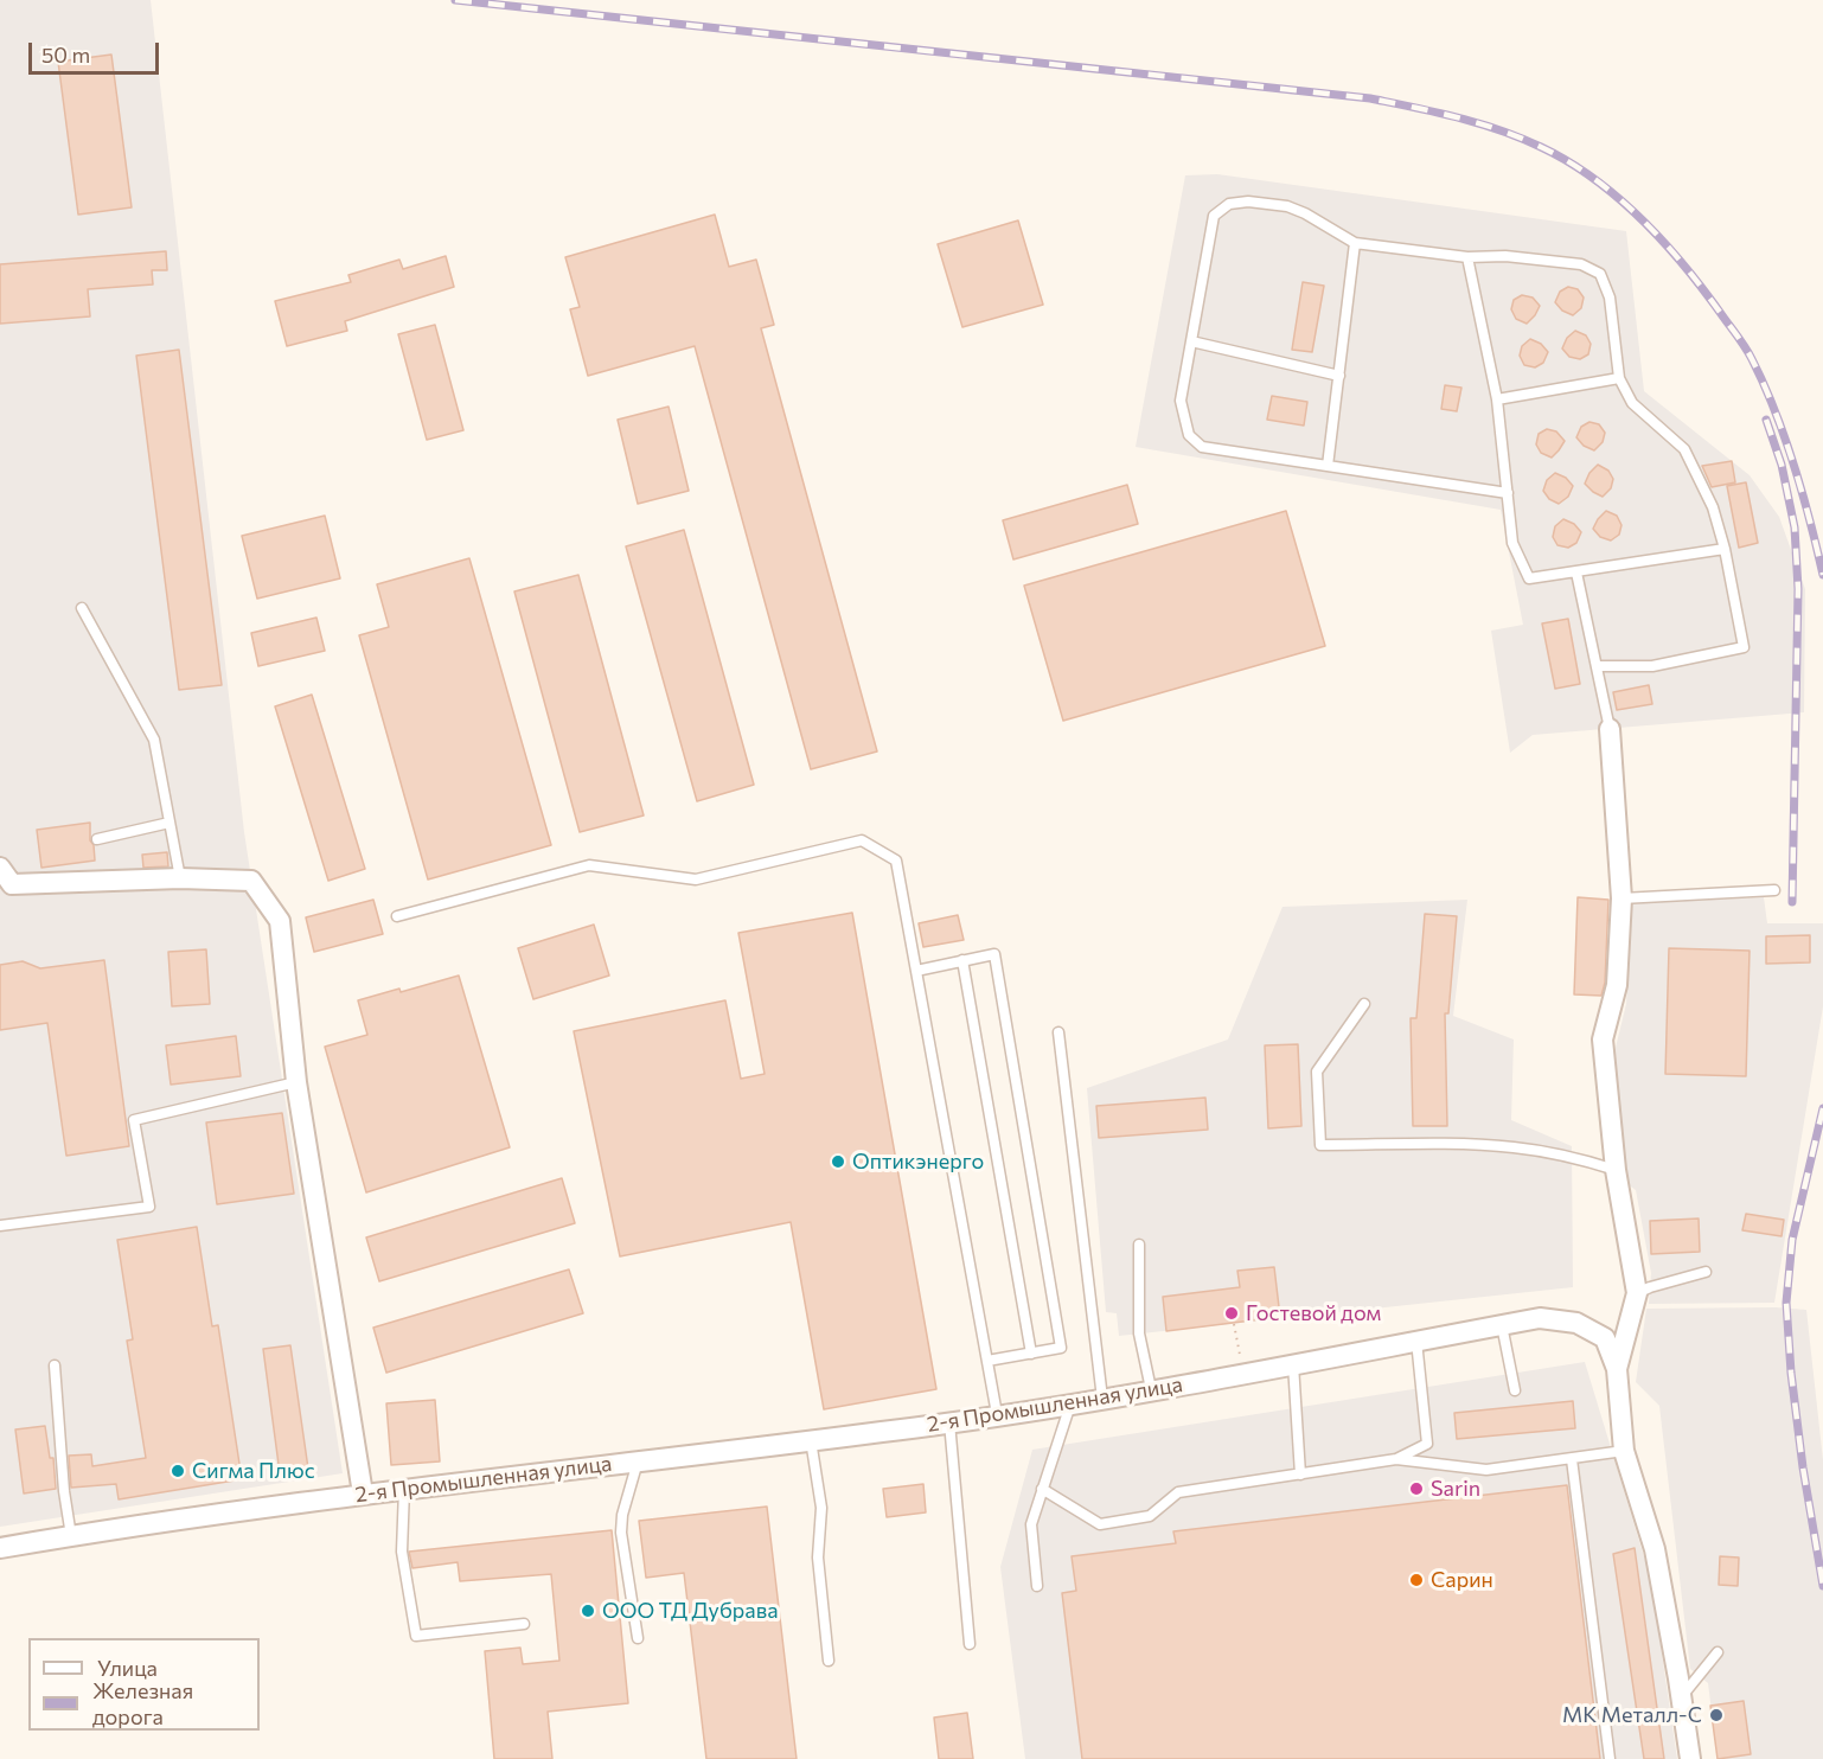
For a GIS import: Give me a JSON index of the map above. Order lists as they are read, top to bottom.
{
  "streets": {
    "street": ["2-я Промышленная улица"]
  },
  "places": [
    "Оптикэнерго",
    "Гостевой дом",
    "Сигма Плюс",
    "Sarin",
    "Сарин",
    "ООО ТД Дубрава",
    "МК Металл-С"
  ],
  "legend": ["Улица", "Железная дорога"],
  "scale_bar": "50 m"
}
